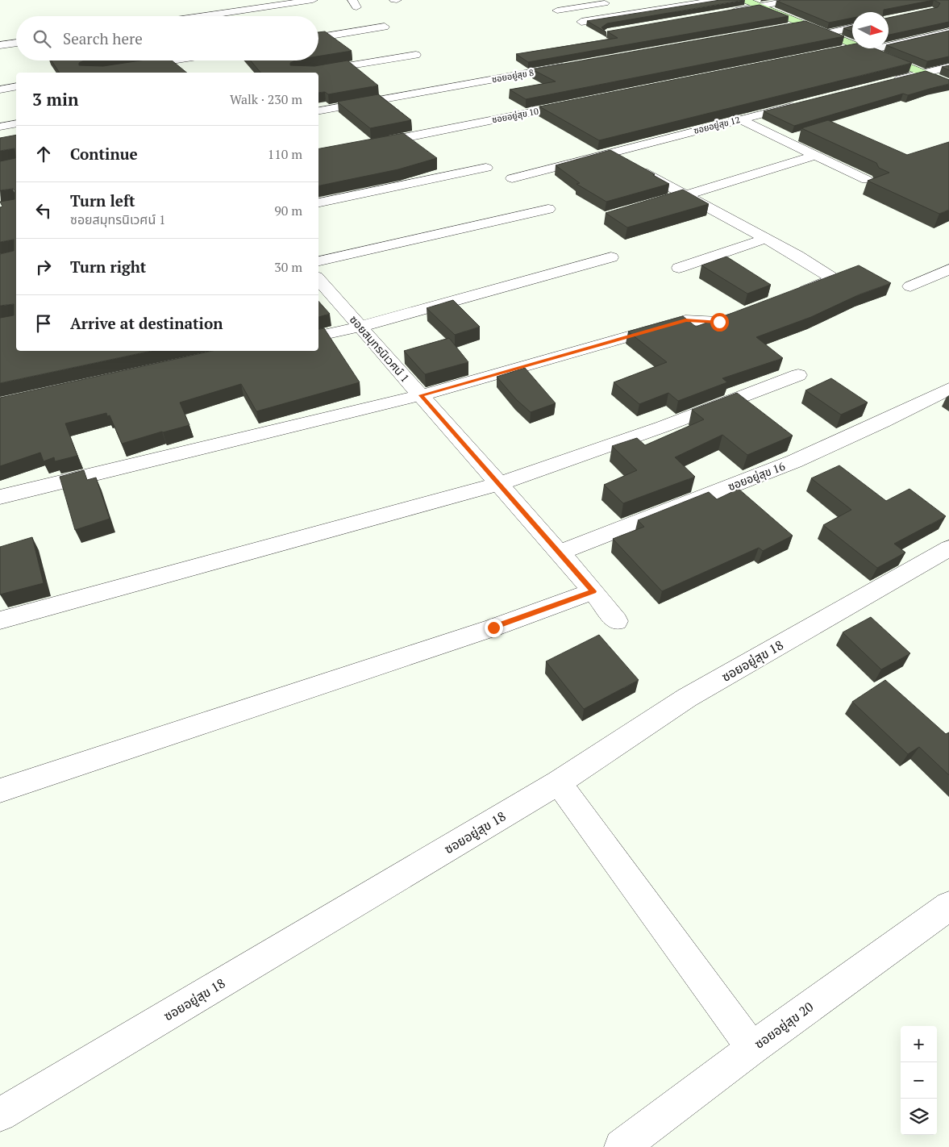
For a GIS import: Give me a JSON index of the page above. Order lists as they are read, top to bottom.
{
  "streets": {
    "street": [
      "ซอยอยู่สุข 8",
      "ซอยอยู่สุข 10",
      "ซอยอยู่สุข 12",
      "ซอยสมุทรนิเวศน์ 1",
      "ซอยอยู่สุข 16",
      "ซอยอยู่สุข 18",
      "ซอยอยู่สุข 20"
    ]
  },
  "crossings": [
    ["ซอยสมุทรนิเวศน์ 1", "ซอยอยู่สุข 16"]
  ],
  "north": "right",
  "page": {
    "search": "Search here",
    "heading": ["3 min", "Walk · 230 m"],
    "list": [
      ["Continue", "110 m"],
      ["Turn left", "ซอยสมุทรนิเวศน์ 1", "90 m"],
      ["Turn right", "30 m"],
      "Arrive at destination"
    ],
    "map_buttons": ["+", "−"]
  }
}
